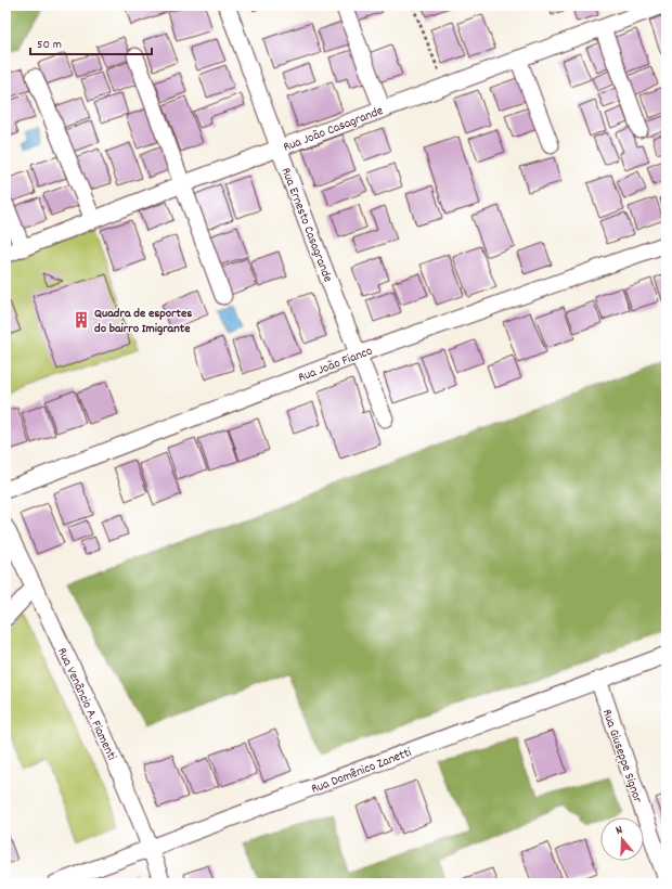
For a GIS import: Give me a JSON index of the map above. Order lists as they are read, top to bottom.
{
  "streets": {
    "street": [
      "Rua João Casagrande",
      "Rua Ernesto Casagrande",
      "Rua João Fianco",
      "Rua Venâncio A. Fiamenti",
      "Rua Giuseppe Signor",
      "Rua Domênico Zanetti"
    ]
  },
  "crossings": [
    ["Rua João Casagrande", "Rua Ernesto Casagrande"],
    ["Rua Ernesto Casagrande", "Rua João Fianco"],
    ["Rua Venâncio A. Fiamenti", "Rua Domênico Zanetti"],
    ["Rua Giuseppe Signor", "Rua Domênico Zanetti"]
  ],
  "places": {
    "building": ["Quadra de esportes do bairro Imigrante"]
  },
  "scale_bar": "50 m",
  "north": "top"
}
